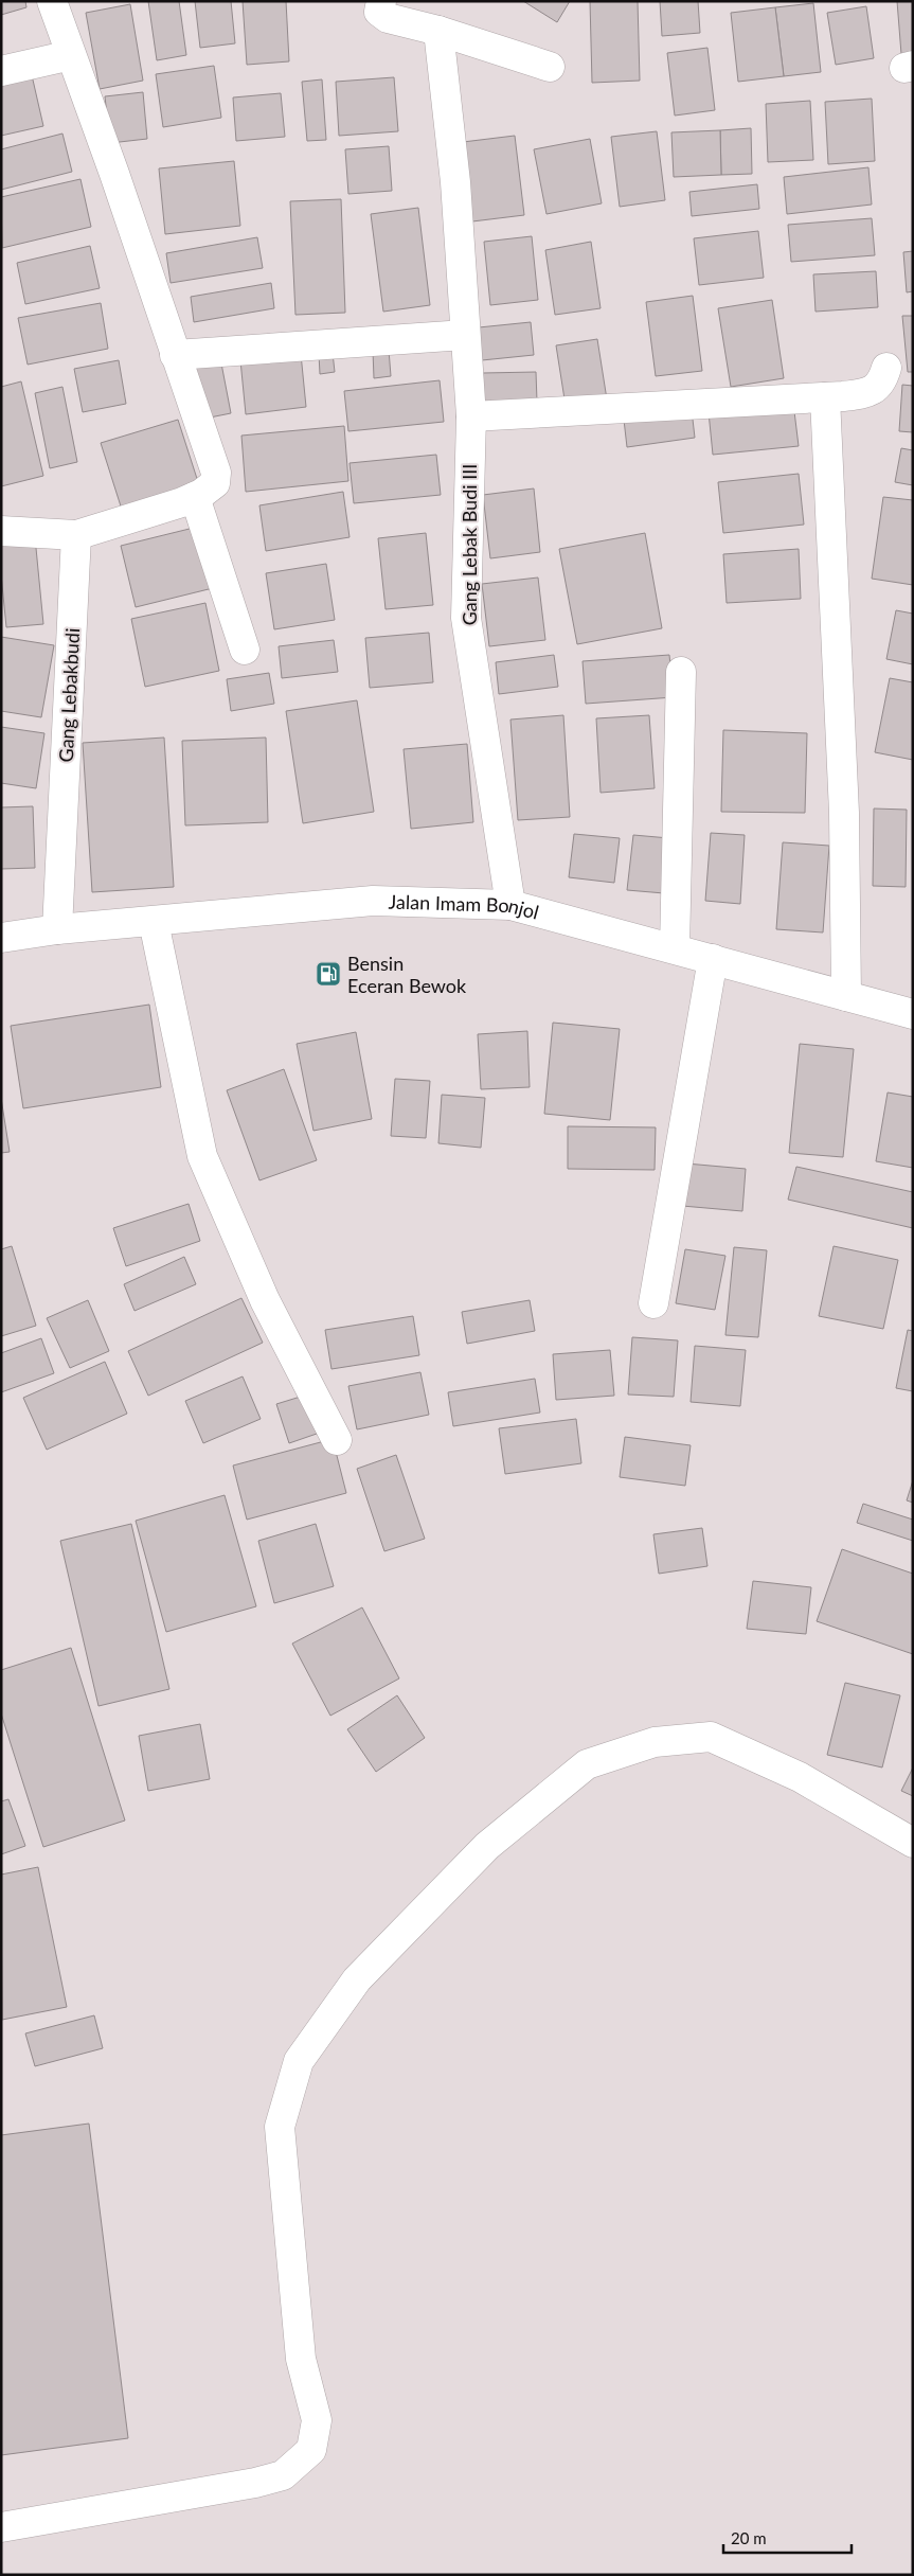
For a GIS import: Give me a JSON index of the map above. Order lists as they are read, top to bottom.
{
  "streets": {
    "main road": ["Gang Lebak Budi III", "Gang Lebakbudi", "Jalan Imam Bonjol"]
  },
  "crossings": [
    ["Gang Lebak Budi III", "Jalan Imam Bonjol"],
    ["Gang Lebakbudi", "Jalan Imam Bonjol"]
  ],
  "places": {
    "fuel station": ["Bensin Eceran Bewok"]
  },
  "scale_bar": "20 m"
}
